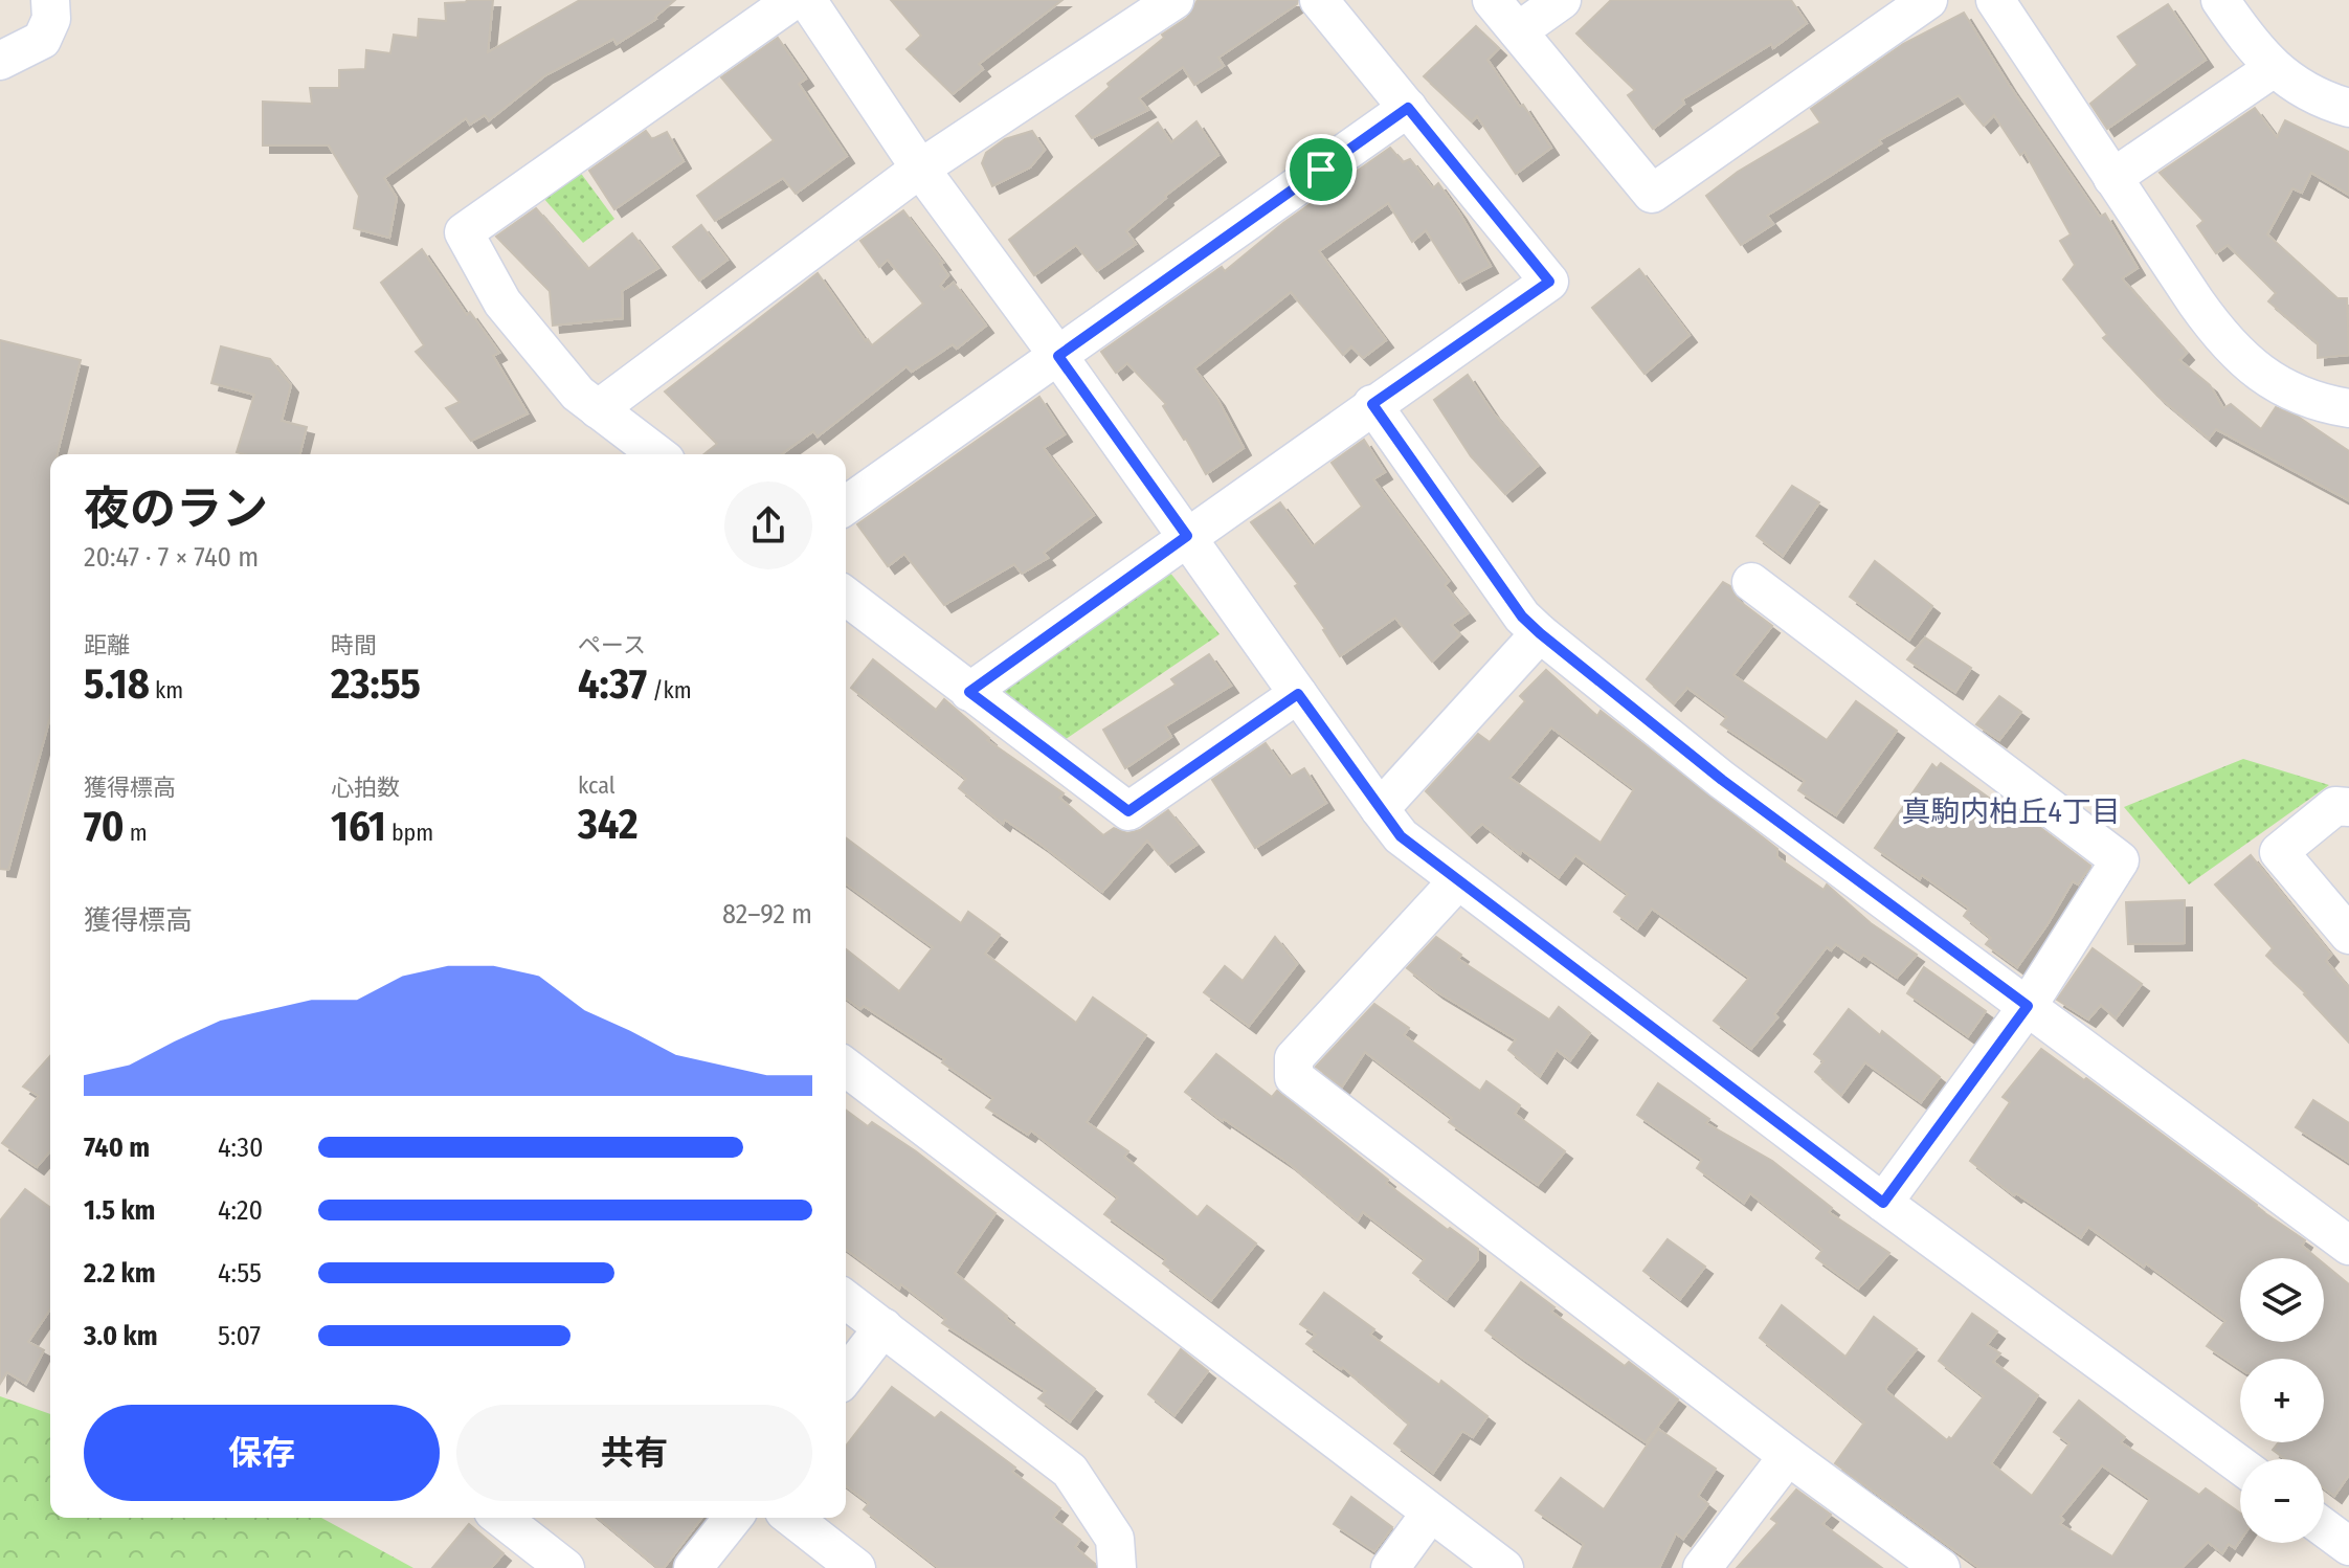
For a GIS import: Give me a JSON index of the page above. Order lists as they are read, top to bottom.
{
  "districts": ["真駒内柏丘4丁目"],
  "page": {
    "heading": ["夜のラン", "20:47 · 7 × 740 m"],
    "stats": [
      ["距離", "5.18 km"],
      ["時間", "23:55"],
      ["ペース", "4:37 /km"],
      ["獲得標高", "70 m"],
      ["心拍数", "161 bpm"],
      ["kcal", "342"]
    ],
    "chart": ["獲得標高", "82–92 m"],
    "list": [
      {
        "name": "740 m",
        "note": "4:30"
      },
      {
        "name": "1.5 km",
        "note": "4:20"
      },
      {
        "name": "2.2 km",
        "note": "4:55"
      },
      {
        "name": "3.0 km",
        "note": "5:07"
      }
    ],
    "map_buttons": ["+", "−"],
    "buttons": ["保存", "共有"]
  }
}
